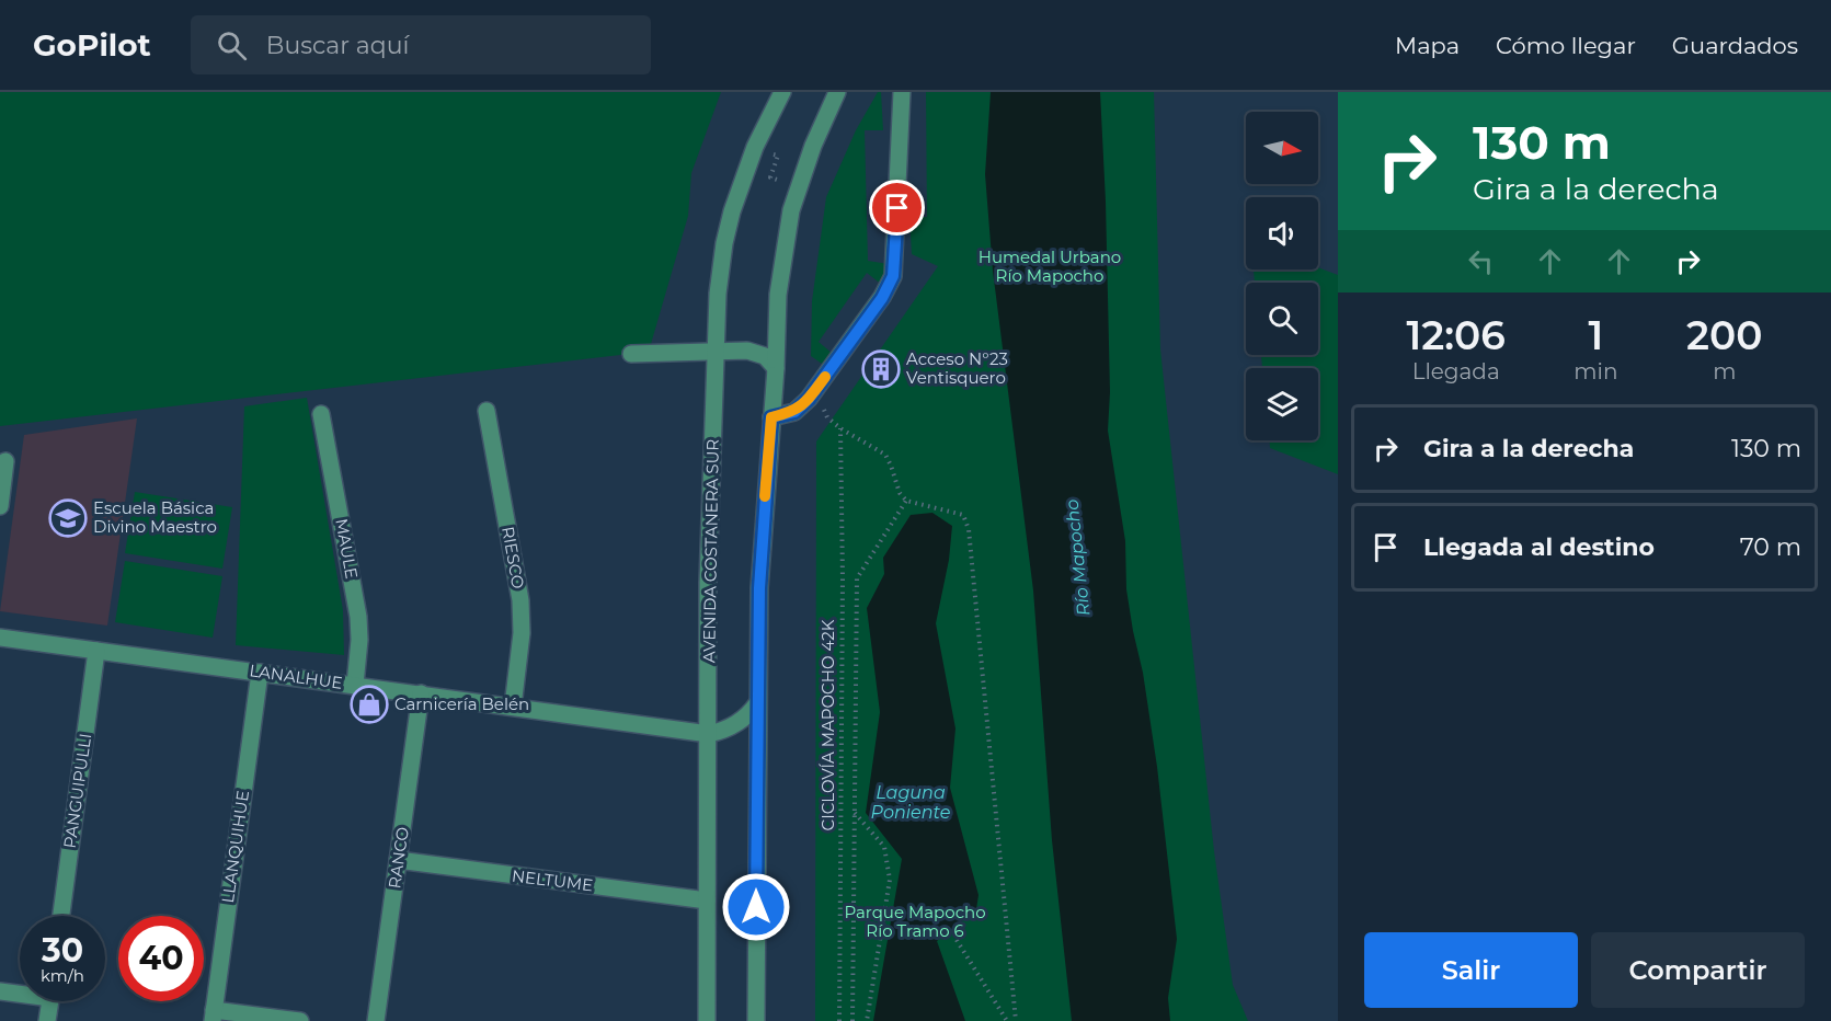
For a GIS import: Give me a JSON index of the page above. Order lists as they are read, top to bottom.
{
  "streets": {
    "street": [
      "MAULE",
      "AVENIDA COSTANERA SUR",
      "RIESCO",
      "LANALHUE",
      "PANGUIPULLI",
      "LLANQUIHUE",
      "RANCO",
      "NELTUME"
    ],
    "path": ["CICLOVÍA MAPOCHO 42K"]
  },
  "crossings": [
    ["MAULE", "LANALHUE"],
    ["AVENIDA COSTANERA SUR", "LANALHUE"],
    ["AVENIDA COSTANERA SUR", "NELTUME"],
    ["RIESCO", "LANALHUE"],
    ["LANALHUE", "PANGUIPULLI"],
    ["LANALHUE", "LLANQUIHUE"],
    ["LANALHUE", "RANCO"],
    ["RANCO", "NELTUME"]
  ],
  "water": ["Río Mapocho", "Laguna Poniente"],
  "parks": ["Humedal Urbano Río Mapocho", "Parque Mapocho Río Tramo 6"],
  "places": {
    "building": ["Acceso N°23 Ventisquero"],
    "school or university": ["Escuela Básica Divino Maestro"],
    "shop": ["Carnicería Belén"]
  },
  "north": "right",
  "page": {
    "header": "GoPilot",
    "search": "Buscar aquí",
    "nav": ["Mapa", "Cómo llegar", "Guardados"],
    "turn": ["130 m", "Gira a la derecha"],
    "eta": [
      "12:06",
      "Llegada",
      "1",
      "min",
      "200",
      "m"
    ],
    "list": [
      {
        "name": "Gira a la derecha",
        "value": "130 m"
      },
      {
        "name": "Llegada al destino",
        "value": "70 m"
      }
    ],
    "speed": "30 km/h",
    "limit": "40",
    "buttons": ["Salir", "Compartir"]
  }
}
